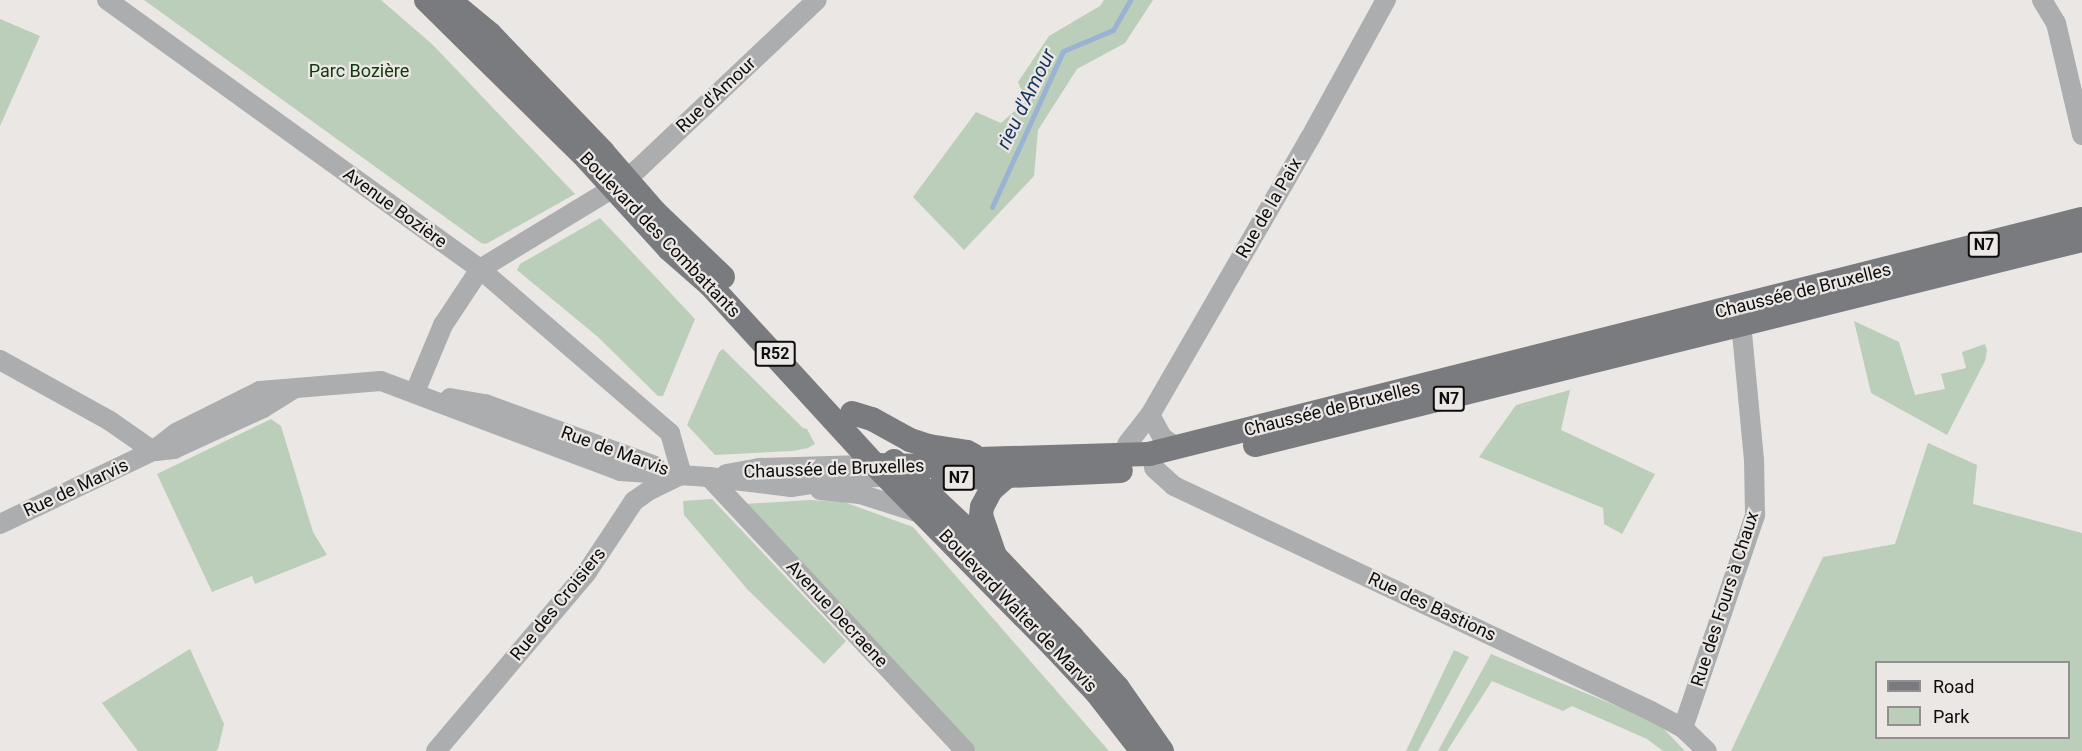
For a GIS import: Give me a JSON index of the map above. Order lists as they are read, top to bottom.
{
  "streets": {
    "main road": [
      "Boulevard des Combattants",
      "N7",
      "Chaussée de Bruxelles",
      "R52",
      "Boulevard Walter de Marvis"
    ],
    "street": [
      "Rue d'Amour",
      "Avenue Bozière",
      "Rue de la Paix",
      "Rue de Marvis",
      "Rue des Fours à Chaux",
      "Rue des Croisiers",
      "Rue des Bastions",
      "Avenue Decraene"
    ]
  },
  "crossings": [
    ["Rue d'Amour", "Avenue Bozière"],
    ["Rue d'Amour", "Boulevard des Combattants"],
    ["Avenue Bozière", "Chaussée de Bruxelles"],
    ["Avenue Bozière", "Rue de Marvis"],
    ["Avenue Bozière", "Rue des Croisiers"],
    ["Rue de la Paix", "Chaussée de Bruxelles"],
    ["Boulevard des Combattants", "Chaussée de Bruxelles"],
    ["Boulevard des Combattants", "Boulevard Walter de Marvis"],
    ["Chaussée de Bruxelles", "Rue de Marvis"],
    ["Chaussée de Bruxelles", "Rue des Fours à Chaux"],
    ["Chaussée de Bruxelles", "Rue des Croisiers"],
    ["Chaussée de Bruxelles", "Rue des Bastions"],
    ["Chaussée de Bruxelles", "Boulevard Walter de Marvis"],
    ["Chaussée de Bruxelles", "Avenue Decraene"],
    ["Rue de Marvis", "Rue des Croisiers"],
    ["Rue des Fours à Chaux", "Rue des Bastions"]
  ],
  "water": ["rieu d'Amour"],
  "parks": ["Parc Bozière"],
  "legend": ["Road", "Park"]
}
